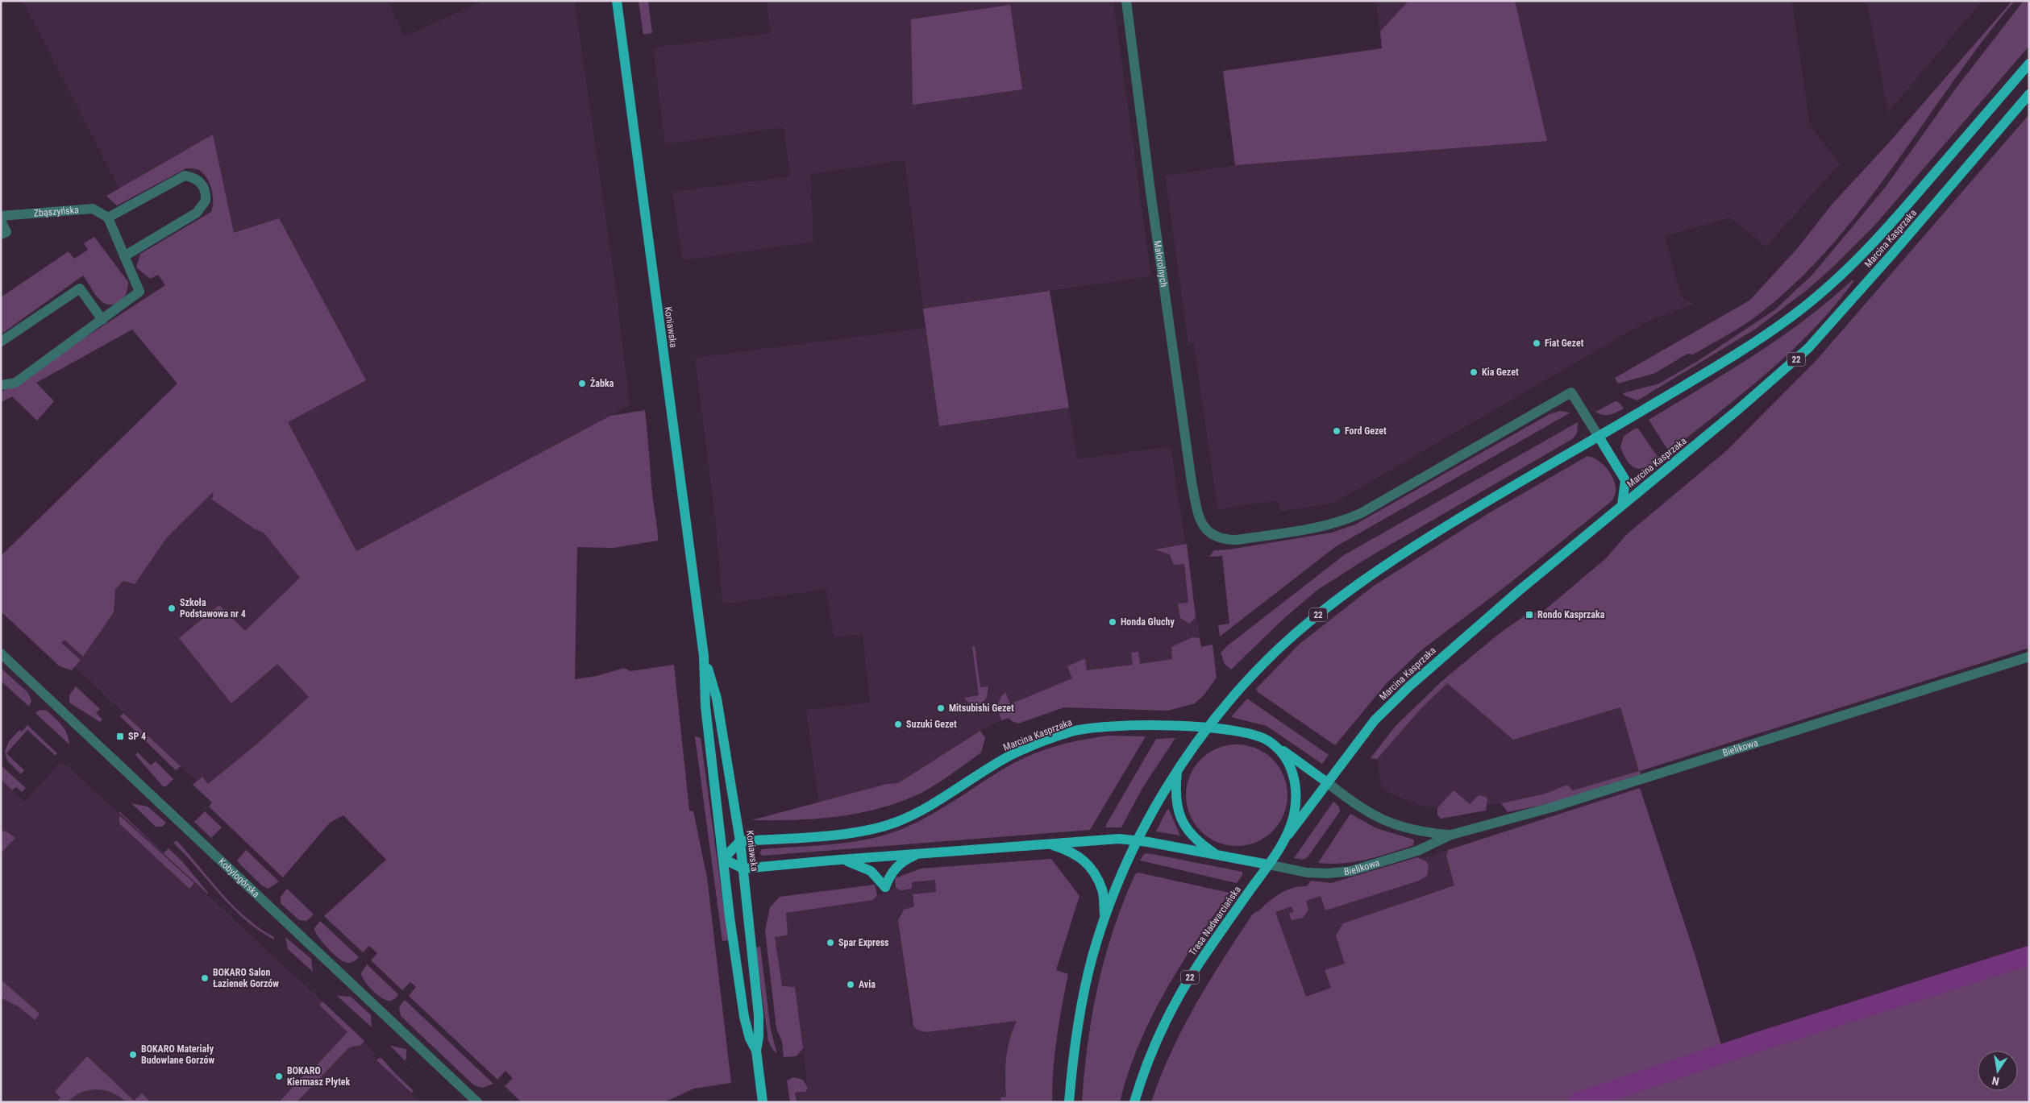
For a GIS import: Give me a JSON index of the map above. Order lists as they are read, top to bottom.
{
  "streets": {
    "main road": [
      "Marcina Kasprzaka",
      "Koniawska",
      "22",
      "Trasa Nadwarciańska"
    ],
    "street": [
      "Zbąszyńska",
      "Małorolnych",
      "Bielikowa",
      "Kobylogórska"
    ]
  },
  "crossings": [
    ["Marcina Kasprzaka", "Małorolnych"],
    ["Marcina Kasprzaka", "Koniawska"],
    ["Marcina Kasprzaka", "22"],
    ["Marcina Kasprzaka", "Bielikowa"],
    ["Marcina Kasprzaka", "Trasa Nadwarciańska"],
    ["22", "Bielikowa"],
    ["22", "Trasa Nadwarciańska"],
    ["Bielikowa", "Trasa Nadwarciańska"]
  ],
  "places": {
    "other": [
      "Fiat Gezet",
      "Kia Gezet",
      "Żabka",
      "Ford Gezet",
      "Szkoła Podstawowa nr 4",
      "Honda Głuchy",
      "Mitsubishi Gezet",
      "Suzuki Gezet",
      "Spar Express",
      "BOKARO Salon Łazienek Gorzów",
      "Avia",
      "BOKARO Materiały Budowlane Gorzów",
      "BOKARO Kiermasz Płytek"
    ],
    "transit": ["Rondo Kasprzaka", "SP 4"]
  },
  "north": "bottom"
}
